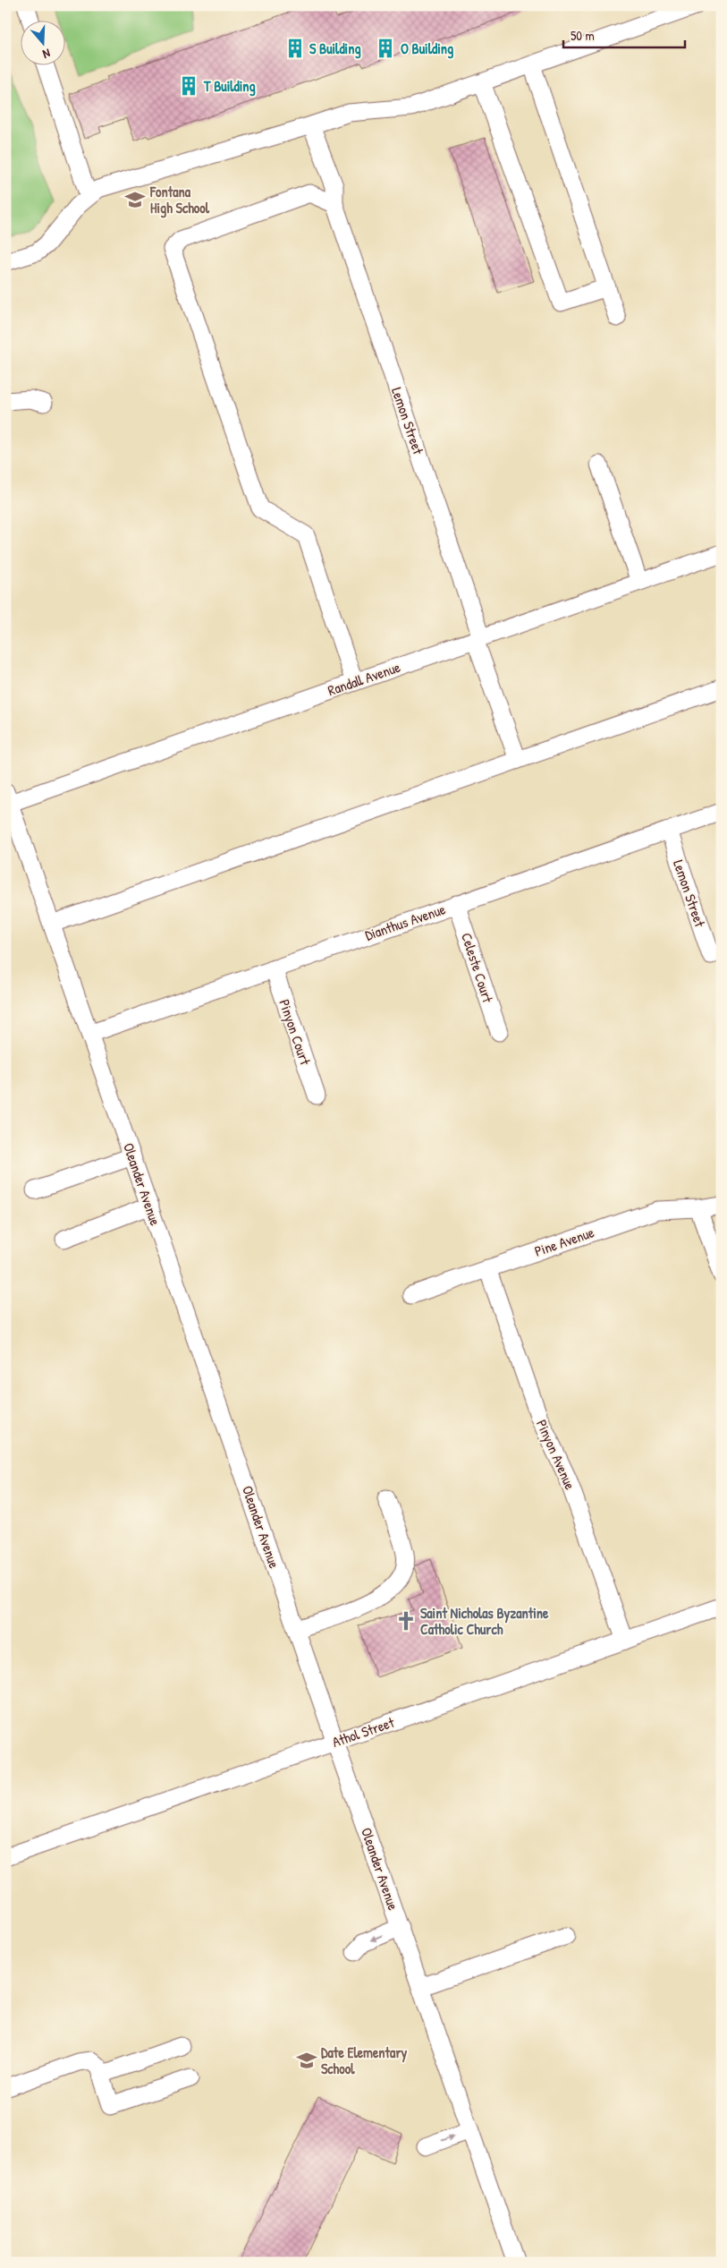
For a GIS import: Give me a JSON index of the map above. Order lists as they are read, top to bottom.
{
  "streets": {
    "street": [
      "Lemon Street",
      "Randall Avenue",
      "Dianthus Avenue",
      "Celeste Court",
      "Pinyon Court",
      "Oleander Avenue",
      "Pine Avenue",
      "Pinyon Avenue",
      "Athol Street"
    ]
  },
  "crossings": [
    ["Lemon Street", "Randall Avenue"],
    ["Lemon Street", "Dianthus Avenue"],
    ["Randall Avenue", "Oleander Avenue"],
    ["Dianthus Avenue", "Celeste Court"],
    ["Dianthus Avenue", "Pinyon Court"],
    ["Dianthus Avenue", "Oleander Avenue"],
    ["Oleander Avenue", "Athol Street"],
    ["Pine Avenue", "Pinyon Avenue"],
    ["Pinyon Avenue", "Athol Street"]
  ],
  "places": {
    "building": ["S Building", "O Building", "T Building"],
    "school or university": ["Fontana High School", "Date Elementary School"],
    "church": ["Saint Nicholas Byzantine Catholic Church"]
  },
  "scale_bar": "50 m",
  "north": "bottom"
}
